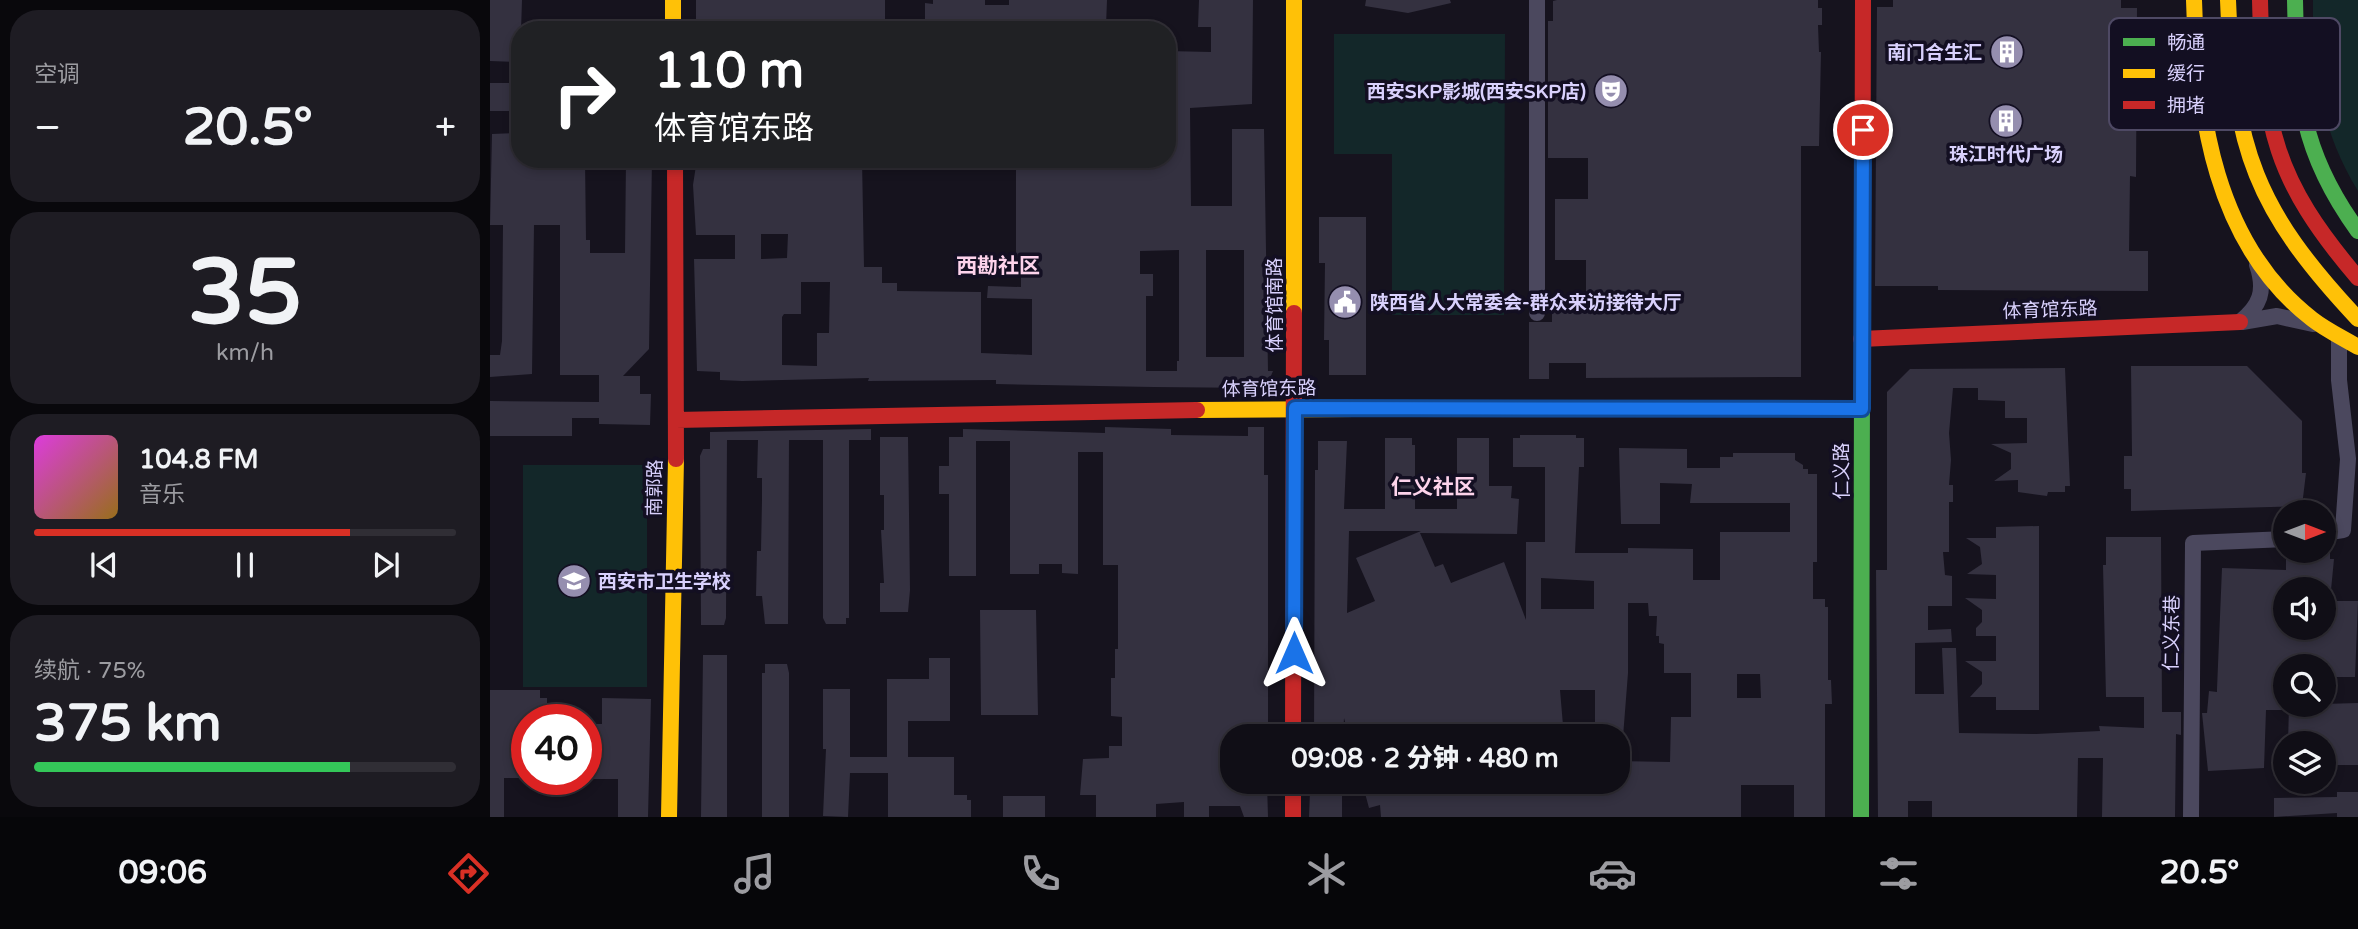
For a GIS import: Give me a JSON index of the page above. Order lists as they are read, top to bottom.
{
  "streets": {
    "street": [
      "体育馆南路",
      "体育馆东路",
      "仁义路",
      "南郭路",
      "仁义东巷"
    ]
  },
  "crossings": [
    ["体育馆南路", "体育馆东路"],
    ["体育馆东路", "仁义路"],
    ["体育馆东路", "南郭路"]
  ],
  "districts": ["西勘社区", "仁义社区"],
  "places": {
    "building": ["南门合生汇", "珠江时代广场"],
    "theatre": ["西安SKP影城(西安SKP店)"],
    "public building": ["陕西省人大常委会-群众来访接待大厅"],
    "school or university": ["西安市卫生学校"]
  },
  "legend": ["畅通", "缓行", "拥堵"],
  "north": "right",
  "page": {
    "tile": [
      "空调",
      ["35", "km/h"],
      ["续航 · 75%", "375 km"]
    ],
    "turn": ["110 m", "体育馆东路"],
    "heat": ["−", "20.5°", "+"],
    "song": ["104.8 FM", "音乐"],
    "limit": "40",
    "trip": "09:08 · 2 分钟 · 480 m",
    "tabs": ["09:06", "20.5°"]
  }
}
